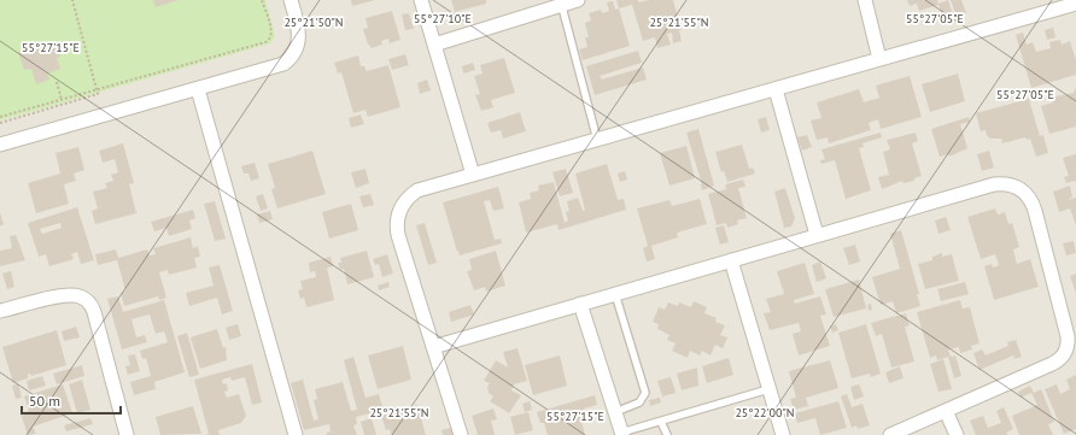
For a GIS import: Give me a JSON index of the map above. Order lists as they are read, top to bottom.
{
  "scale_bar": "50 m",
  "coordinates": [
    "55°27'10\"E",
    "55°27'05\"E",
    "25°21'50\"N",
    "25°21'55\"N",
    "55°27'15\"E",
    "25°22'00\"N"
  ]
}
